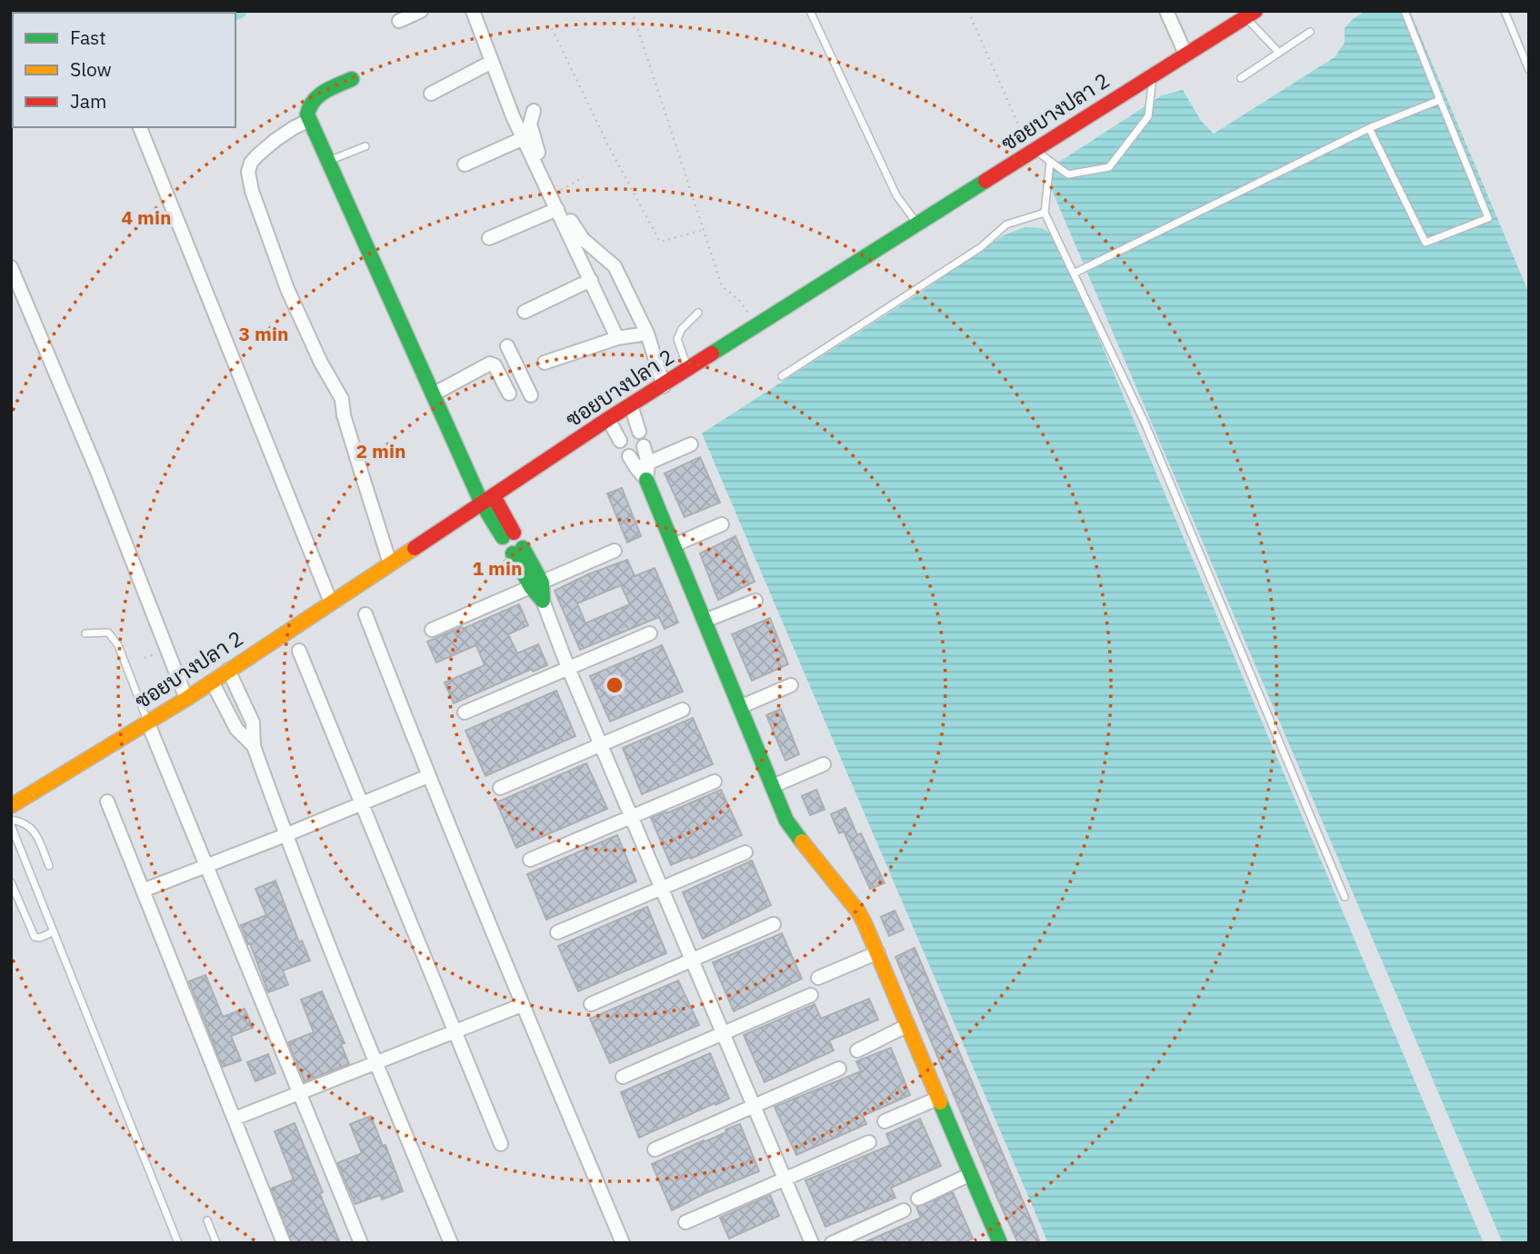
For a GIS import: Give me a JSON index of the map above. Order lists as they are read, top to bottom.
{
  "streets": {
    "street": ["ซอยบางปลา 2"]
  },
  "legend": ["Fast", "Slow", "Jam"],
  "rings": [
    "4 min",
    "3 min",
    "2 min",
    "1 min"
  ]
}
